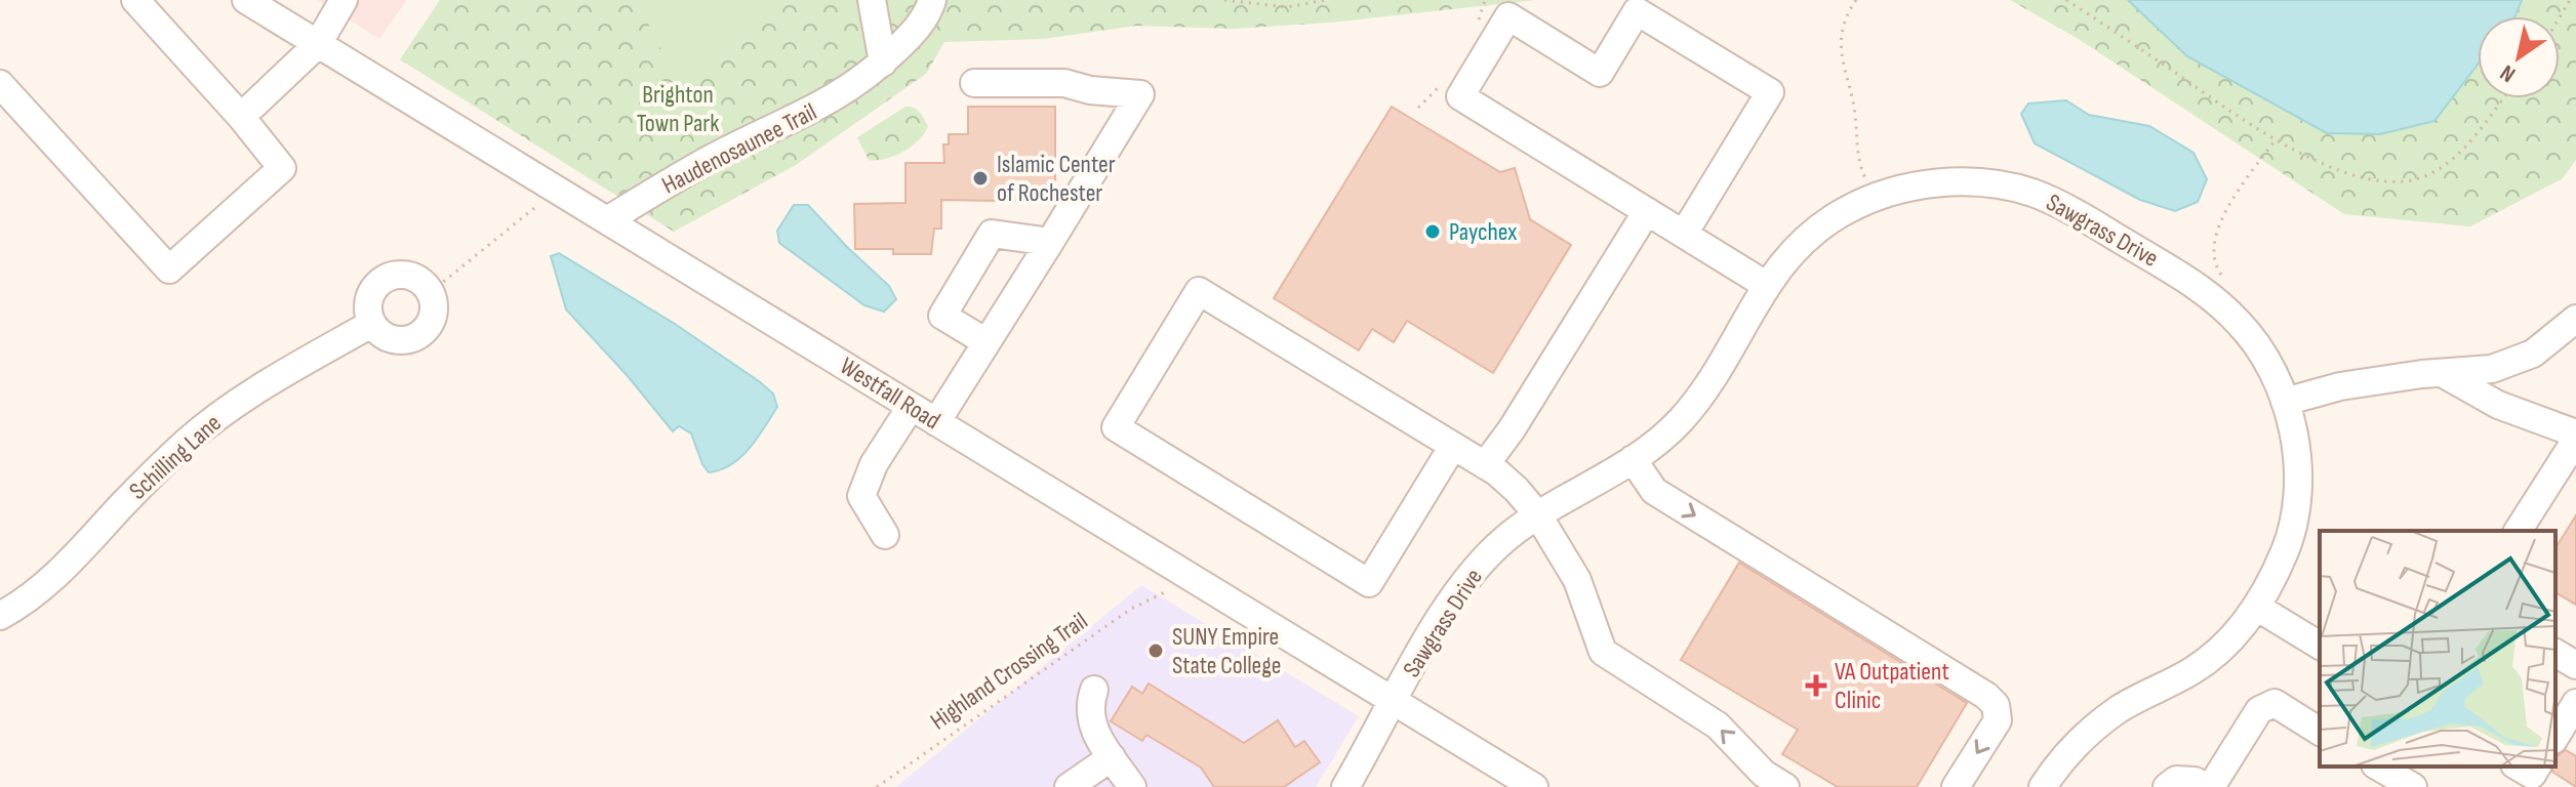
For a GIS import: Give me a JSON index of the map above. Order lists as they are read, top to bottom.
{
  "streets": {
    "street": [
      "Haudenosaunee Trail",
      "Sawgrass Drive",
      "Westfall Road",
      "Schilling Lane"
    ],
    "path": ["Highland Crossing Trail"]
  },
  "crossings": [
    ["Haudenosaunee Trail", "Westfall Road"],
    ["Sawgrass Drive", "Westfall Road"]
  ],
  "parks": ["Brighton Town Park"],
  "places": {
    "other": ["Islamic Center of Rochester", "Paychex", "SUNY Empire State College"],
    "health": ["VA Outpatient Clinic"]
  },
  "north": "bottom left"
}
